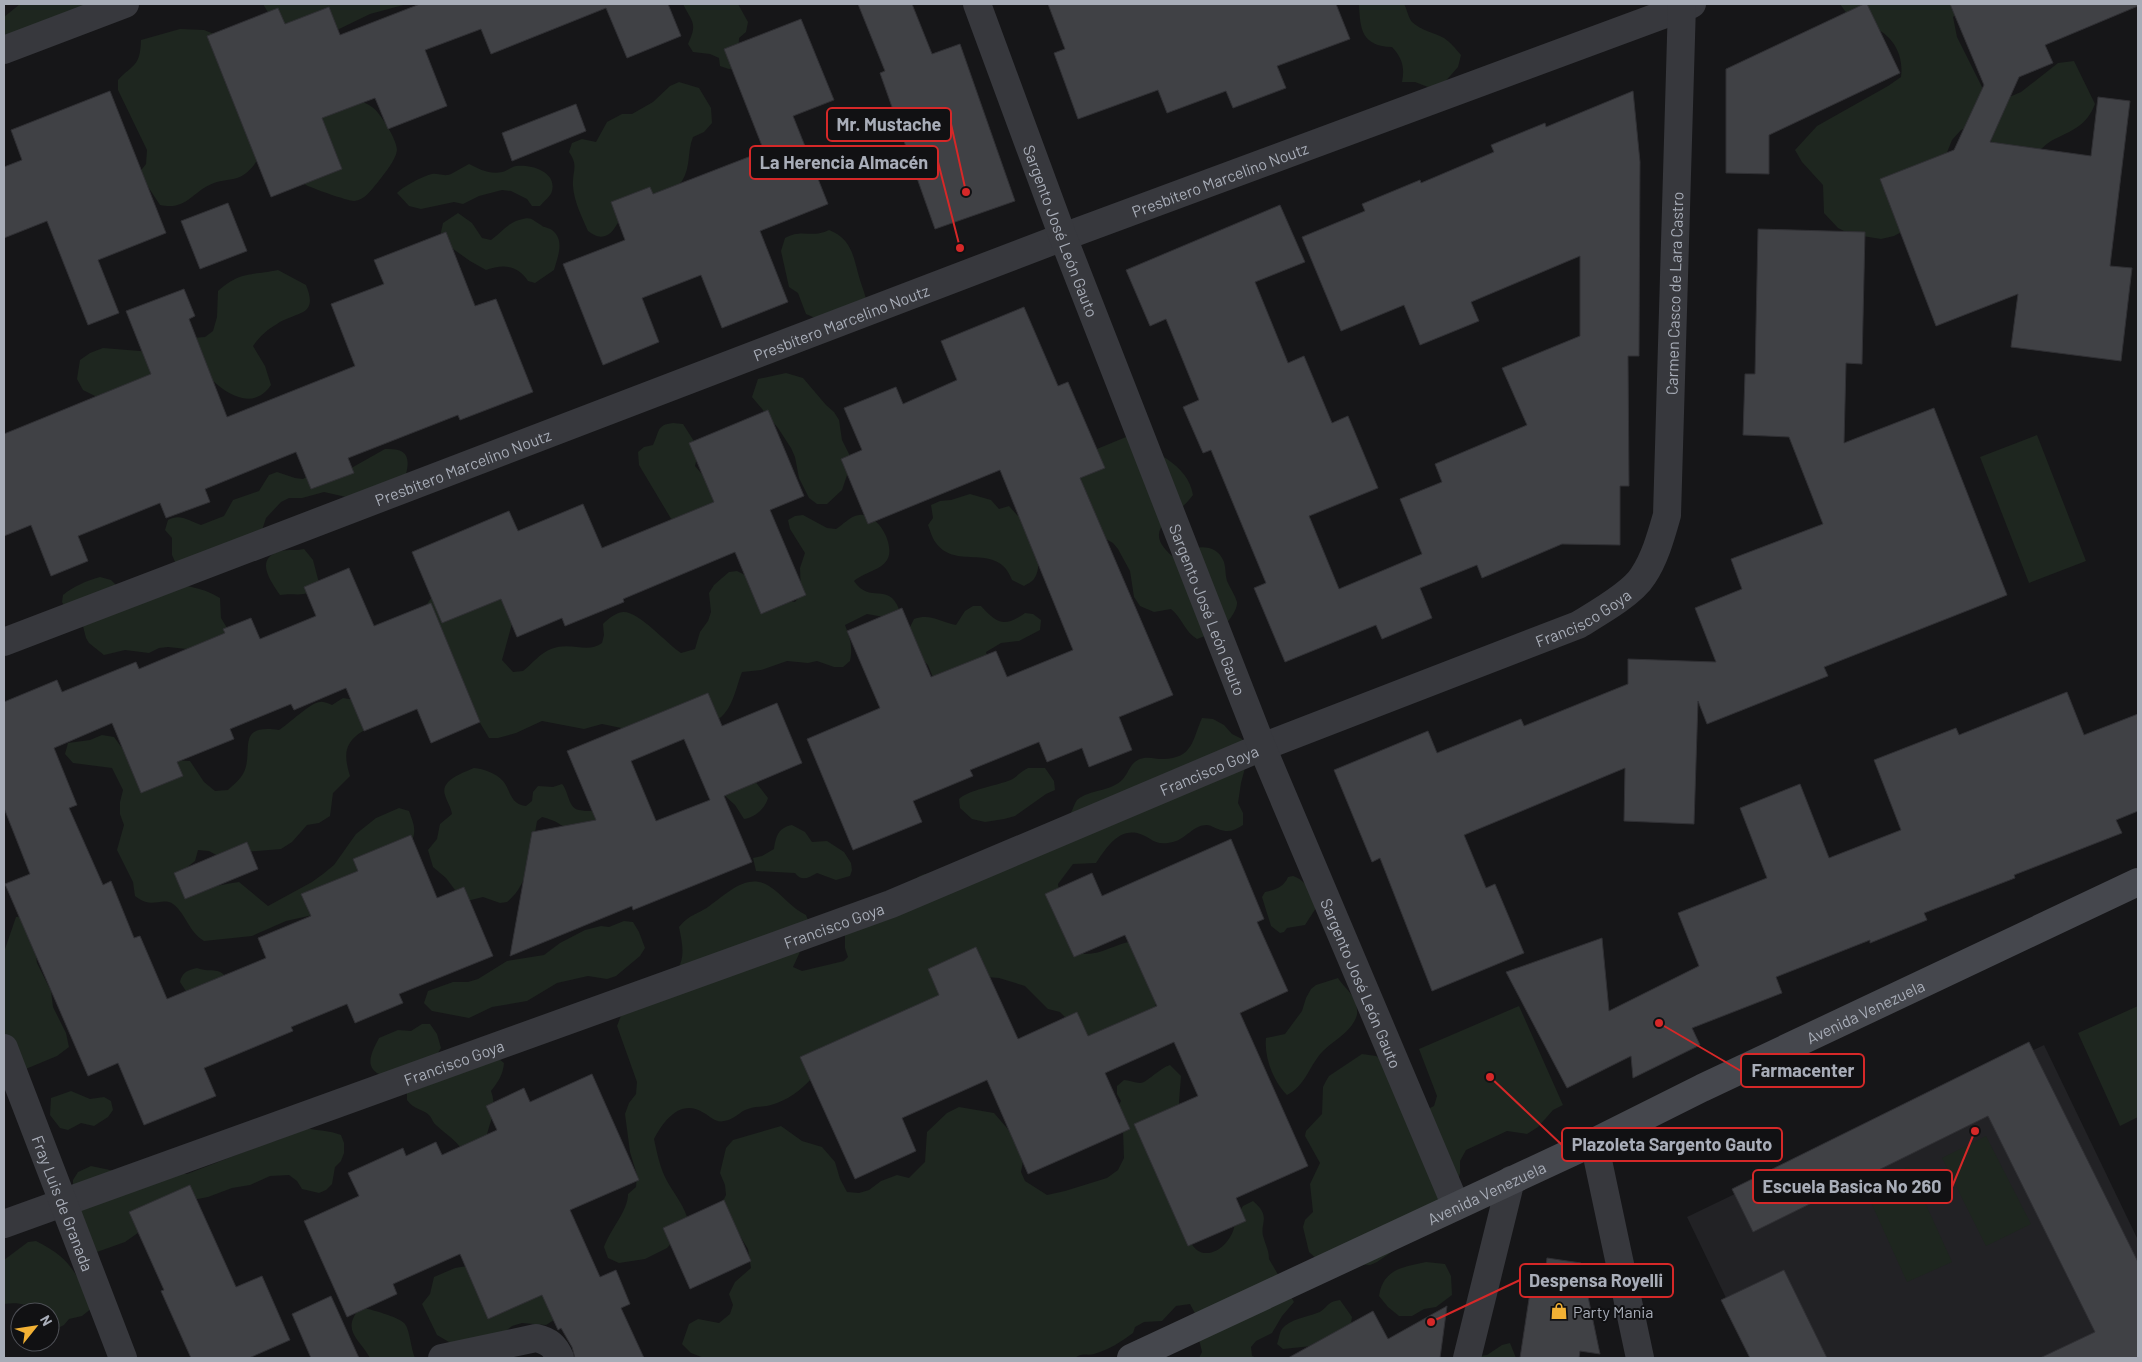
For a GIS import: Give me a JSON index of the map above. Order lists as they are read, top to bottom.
{
  "streets": {
    "main road": ["Avenida Venezuela"],
    "street": [
      "Presbítero Marcelino Noutz",
      "Sargento José León Gauto",
      "Carmen Casco de Lara Castro",
      "Francisco Goya",
      "Fray Luis de Granada"
    ]
  },
  "crossings": [
    ["Presbítero Marcelino Noutz", "Sargento José León Gauto"],
    ["Presbítero Marcelino Noutz", "Carmen Casco de Lara Castro"],
    ["Sargento José León Gauto", "Francisco Goya"],
    ["Sargento José León Gauto", "Avenida Venezuela"],
    ["Carmen Casco de Lara Castro", "Francisco Goya"],
    ["Francisco Goya", "Fray Luis de Granada"]
  ],
  "places": {
    "other": [
      "Mr. Mustache",
      "La Herencia Almacén",
      "Farmacenter",
      "Plazoleta Sargento Gauto",
      "Escuela Basica No 260",
      "Despensa Royelli"
    ],
    "shop": ["Party Mania"]
  },
  "north": "top right"
}
